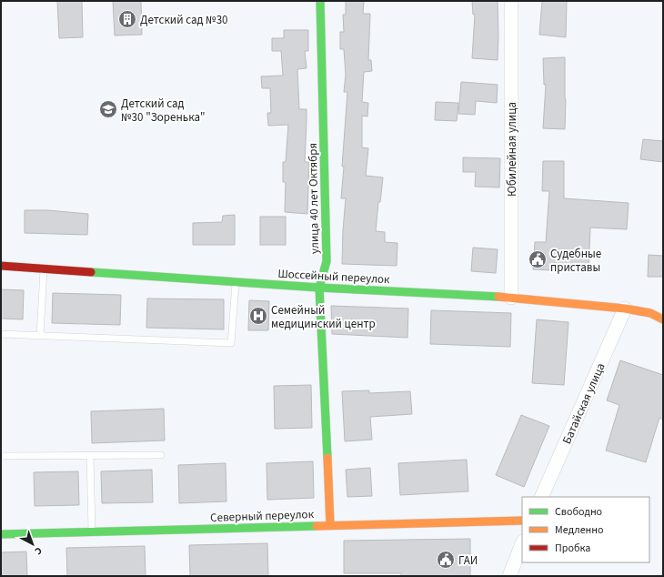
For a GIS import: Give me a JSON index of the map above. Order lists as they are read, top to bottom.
{
  "streets": {
    "street": [
      "Юбилейная улица",
      "улица 40 лет Октября",
      "Шоссейный переулок",
      "Батайская улица",
      "Северный переулок"
    ]
  },
  "crossings": [
    ["Юбилейная улица", "Шоссейный переулок"],
    ["улица 40 лет Октября", "Шоссейный переулок"],
    ["улица 40 лет Октября", "Северный переулок"],
    ["Шоссейный переулок", "Батайская улица"]
  ],
  "places": {
    "building": ["Детский сад №30"],
    "school or university": ["Детский сад №30 \"Зоренька\""],
    "public building": ["Судебные приставы", "ГАИ"],
    "hospital": ["Семейный медицинский центр"]
  },
  "legend": ["Свободно", "Медленно", "Пробка"],
  "north": "bottom right"
}
